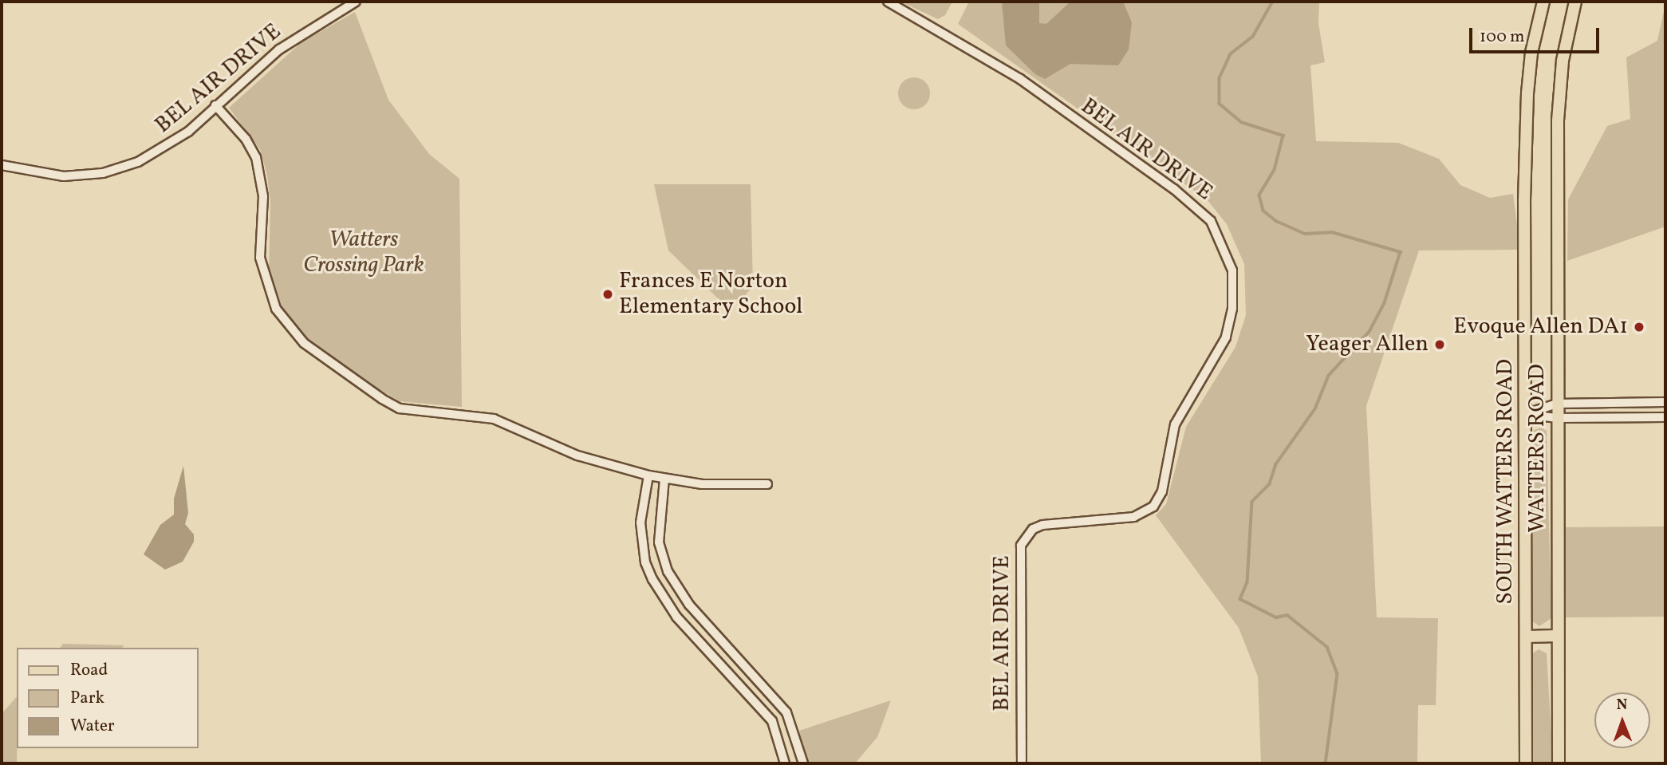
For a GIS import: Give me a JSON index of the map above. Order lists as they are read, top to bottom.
{
  "streets": {
    "main road": ["WATTERS ROAD", "SOUTH WATTERS ROAD"],
    "street": ["BEL AIR DRIVE"]
  },
  "parks": ["Watters Crossing Park"],
  "places": ["Frances E Norton Elementary School", "Evoque Allen DA1", "Yeager Allen"],
  "legend": ["Road", "Park", "Water"],
  "scale_bar": "100 m",
  "north": "top"
}
